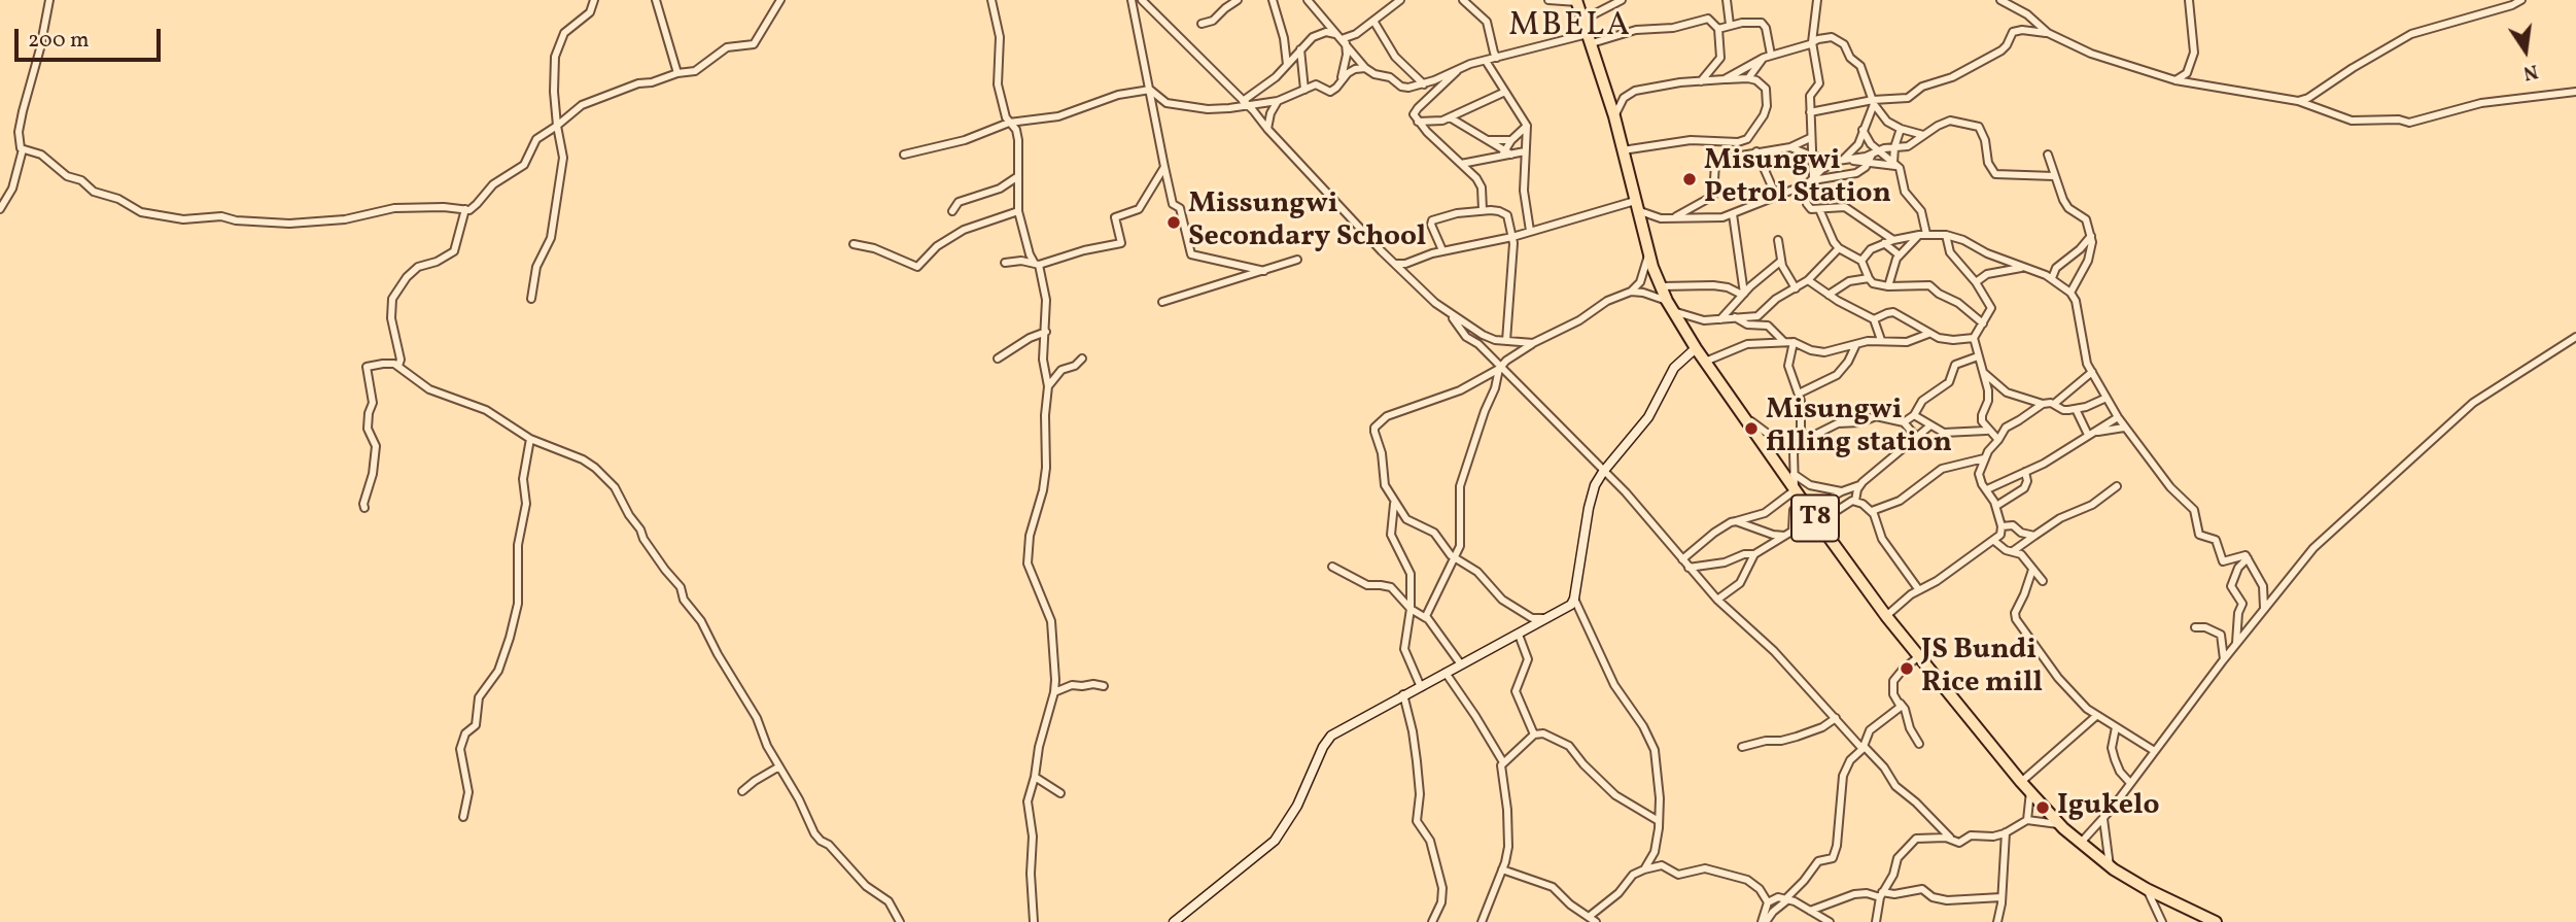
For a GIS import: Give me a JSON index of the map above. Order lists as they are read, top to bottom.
{
  "streets": {
    "highway": ["T8"]
  },
  "districts": ["MBELA"],
  "places": [
    "Misungwi Petrol Station",
    "Missungwi Secondary School",
    "Misungwi filling station",
    "JS Bundi Rice mill",
    "Igukelo"
  ],
  "scale_bar": "200 m",
  "north": "bottom"
}
